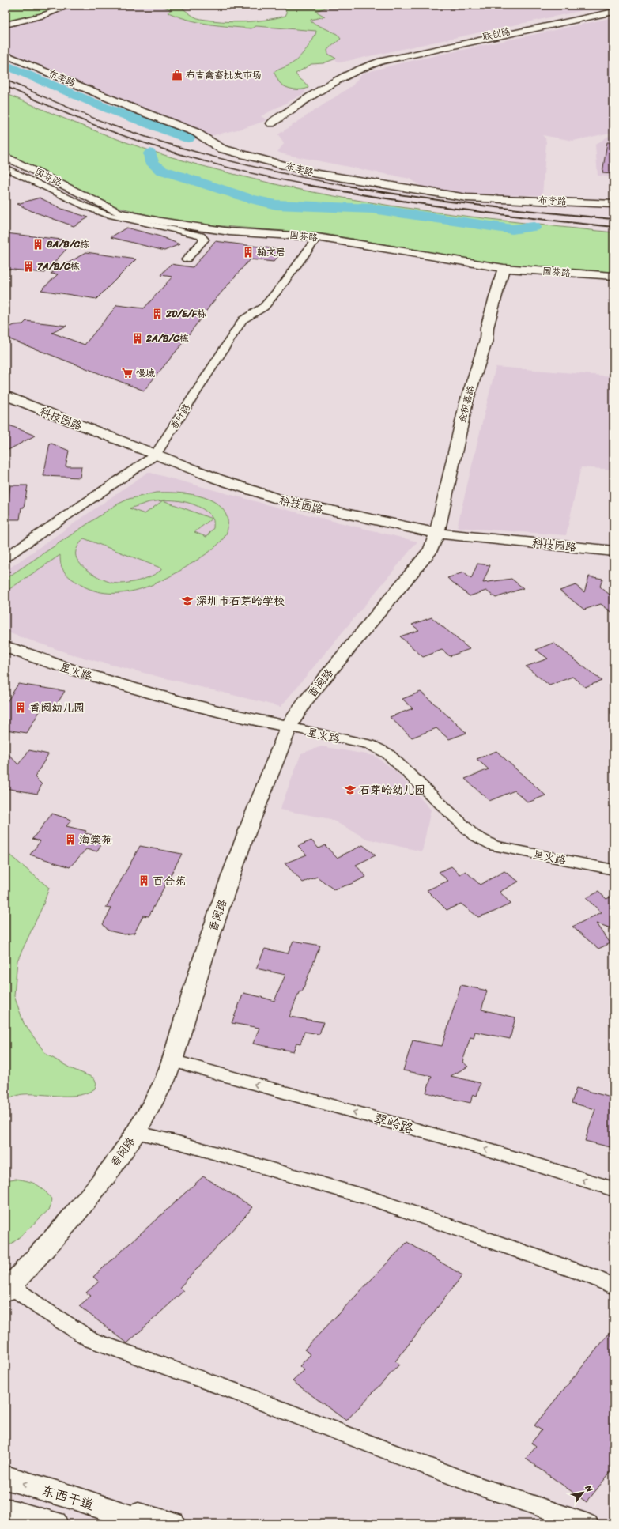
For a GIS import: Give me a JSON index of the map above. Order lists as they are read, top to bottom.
{
  "streets": {
    "street": [
      "联创路",
      "布李路",
      "国芬路",
      "金积嘉路",
      "香叶路",
      "科技园路",
      "星火路",
      "香阅路",
      "翠岭路",
      "东西干道"
    ]
  },
  "crossings": [
    ["国芬路", "金积嘉路"],
    ["国芬路", "香叶路"],
    ["金积嘉路", "科技园路"],
    ["金积嘉路", "香阅路"],
    ["香叶路", "科技园路"],
    ["科技园路", "香阅路"],
    ["星火路", "香阅路"],
    ["香阅路", "翠岭路"]
  ],
  "places": {
    "shop": ["布吉禽畜批发市场"],
    "building": [
      "8A/B/C栋",
      "翰文居",
      "7A/B/C栋",
      "2D/E/F栋",
      "2A/B/C栋",
      "香阅幼儿园",
      "海棠苑",
      "百合苑"
    ],
    "supermarket": ["慢城"],
    "school or university": ["深圳市石芽岭学校", "石芽岭幼儿园"]
  },
  "north": "top right"
}
